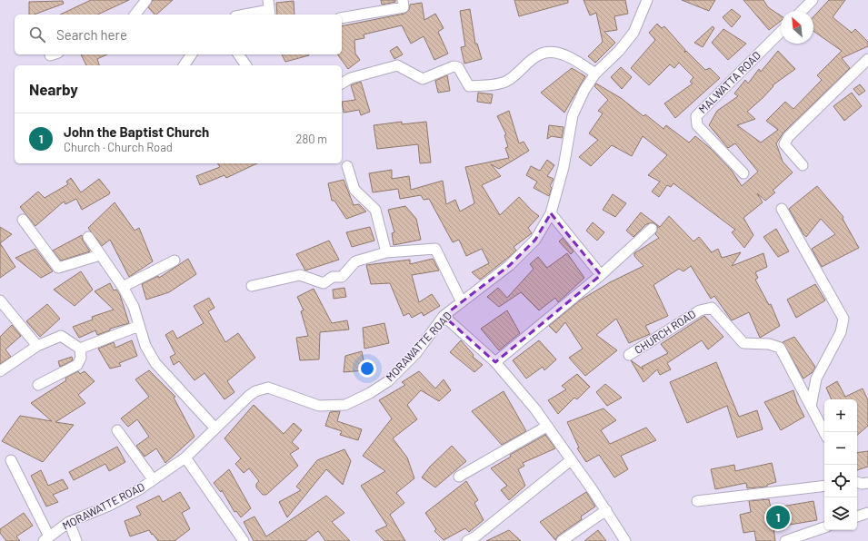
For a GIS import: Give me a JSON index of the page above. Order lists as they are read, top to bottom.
{
  "streets": {
    "street": ["MALWATTA ROAD", "CHURCH ROAD", "MORAWATTE ROAD"]
  },
  "north": "top left",
  "page": {
    "search": "Search here",
    "heading": "Nearby",
    "list": [
      {
        "mark": "1",
        "name": "John the Baptist Church",
        "note": "Church · Church Road",
        "value": "280 m"
      }
    ],
    "map_buttons": ["+", "−"],
    "pins": "1"
  }
}
